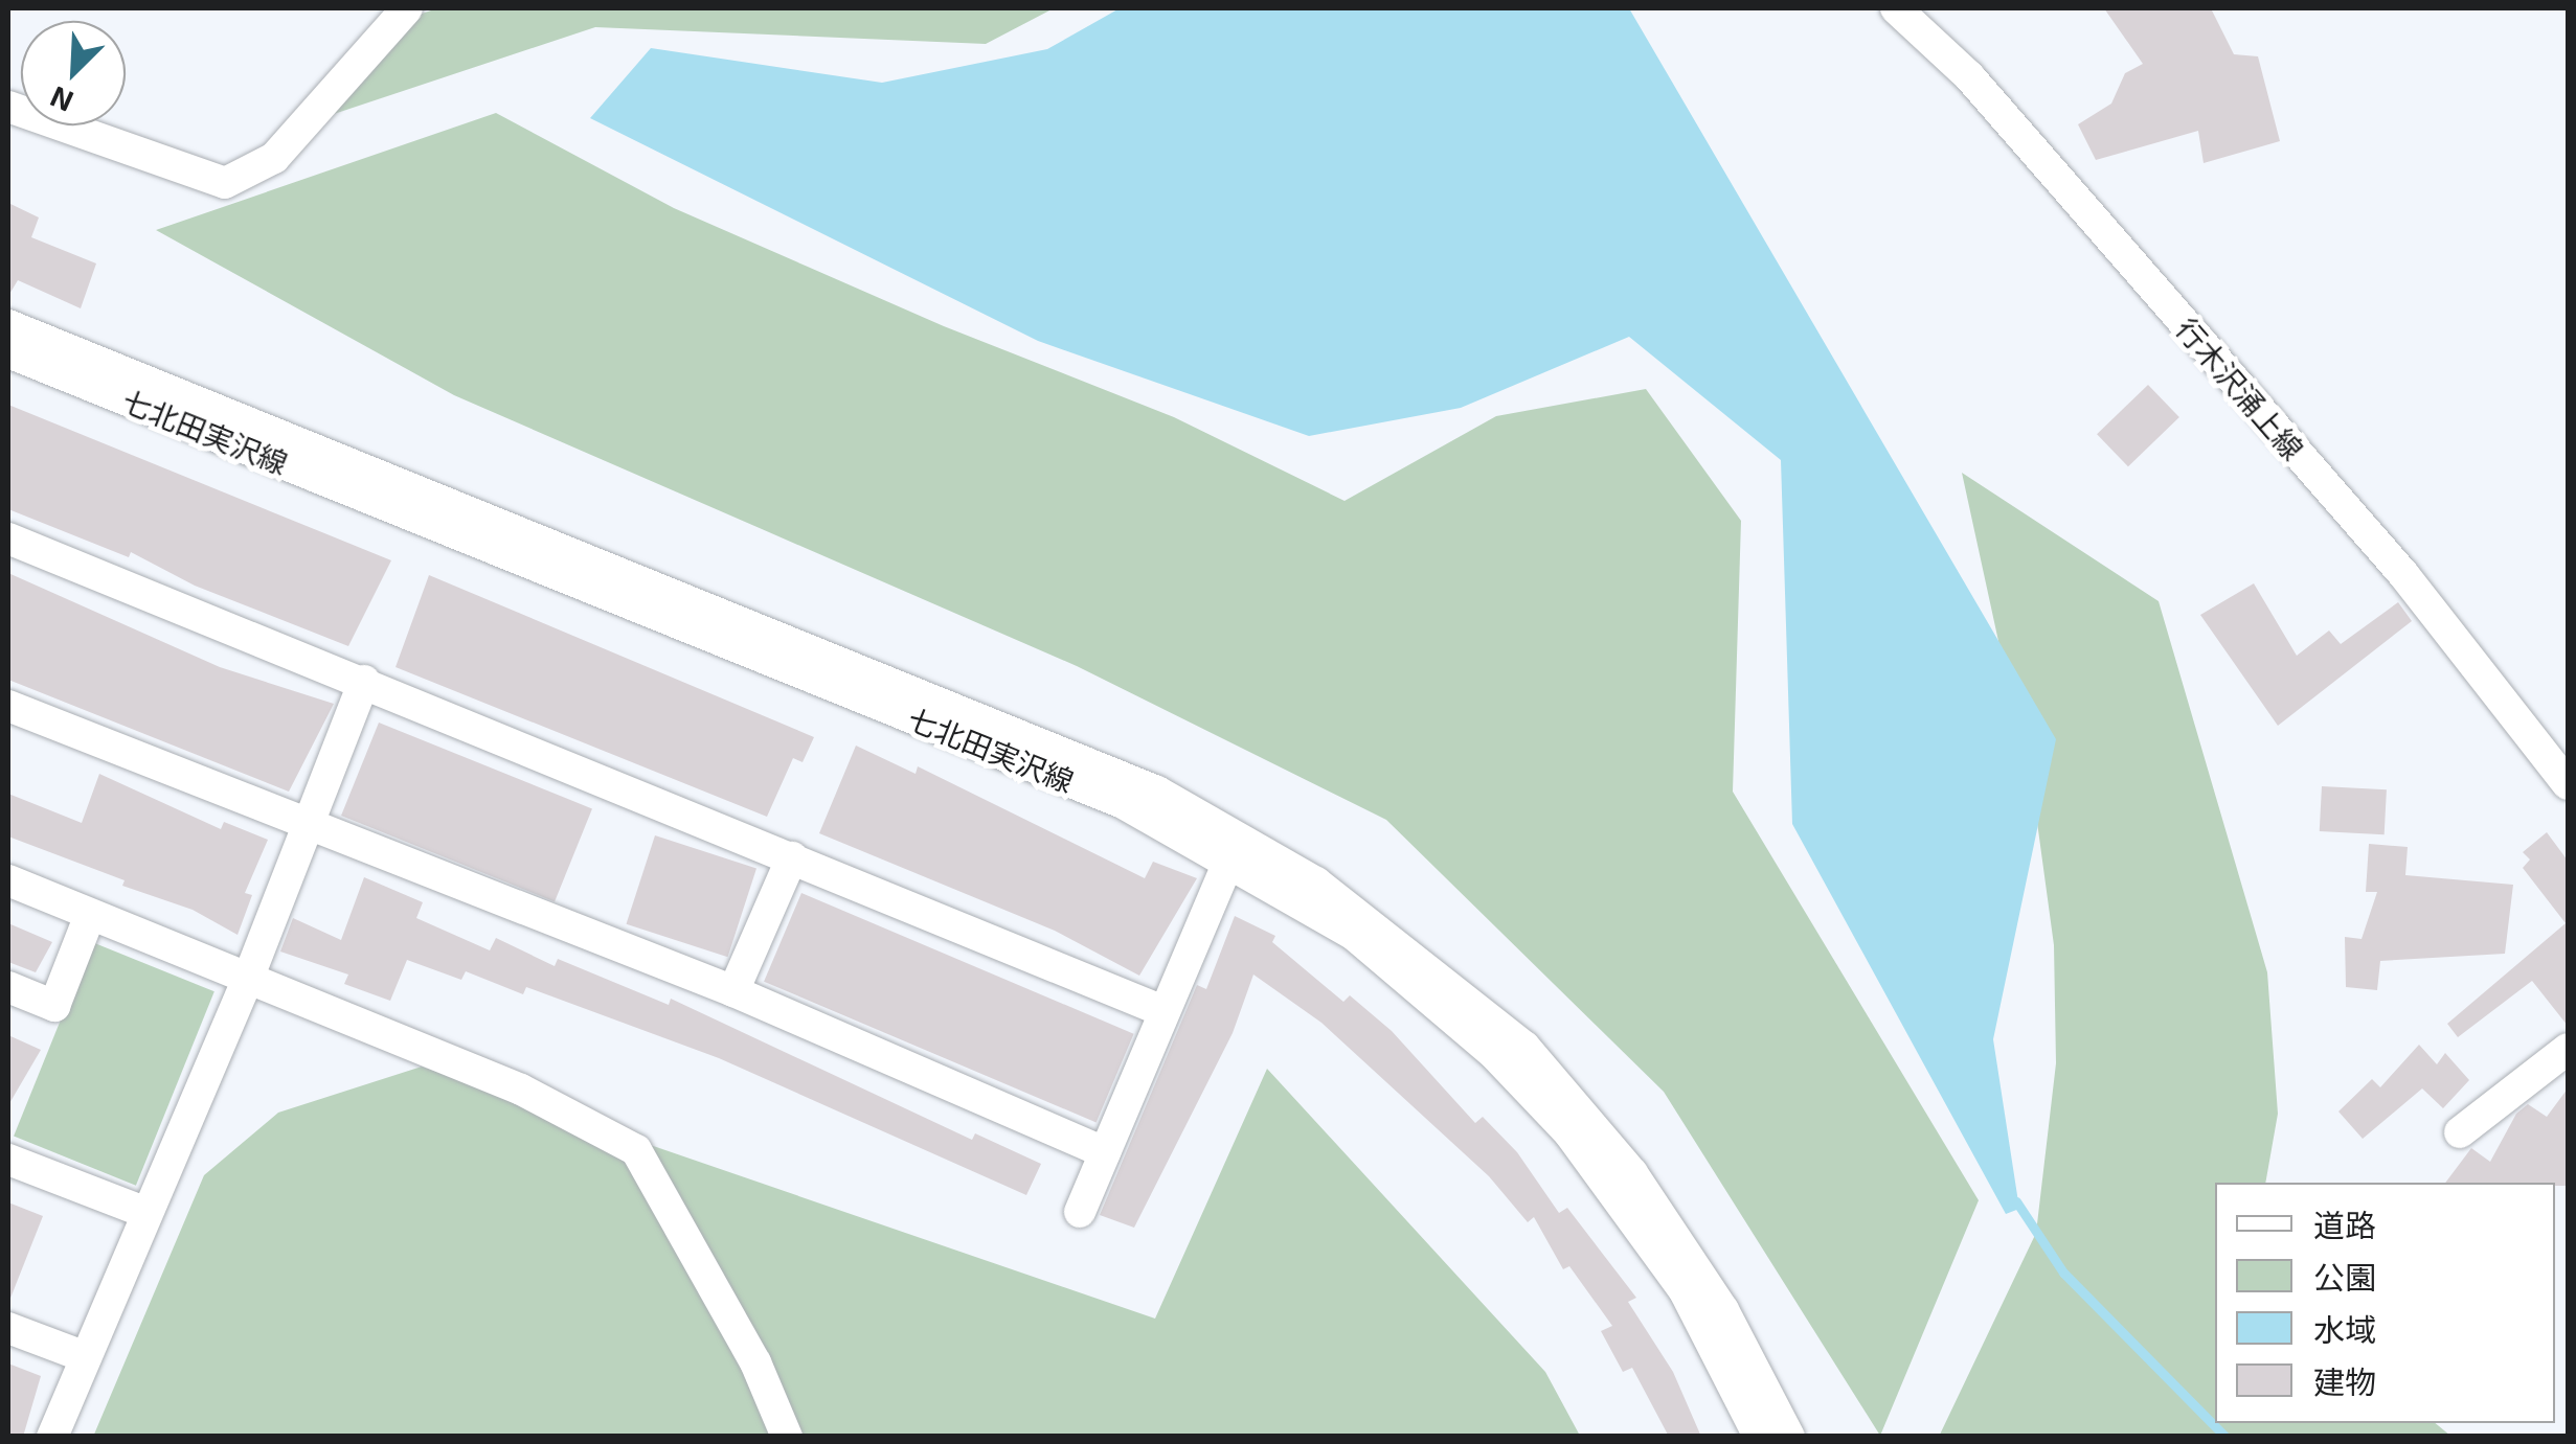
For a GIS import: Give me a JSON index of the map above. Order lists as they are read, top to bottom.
{
  "streets": {
    "street": ["行木沢涌上線", "七北田実沢線"]
  },
  "legend": [
    "道路",
    "公園",
    "水域",
    "建物"
  ],
  "north": "bottom left"
}
